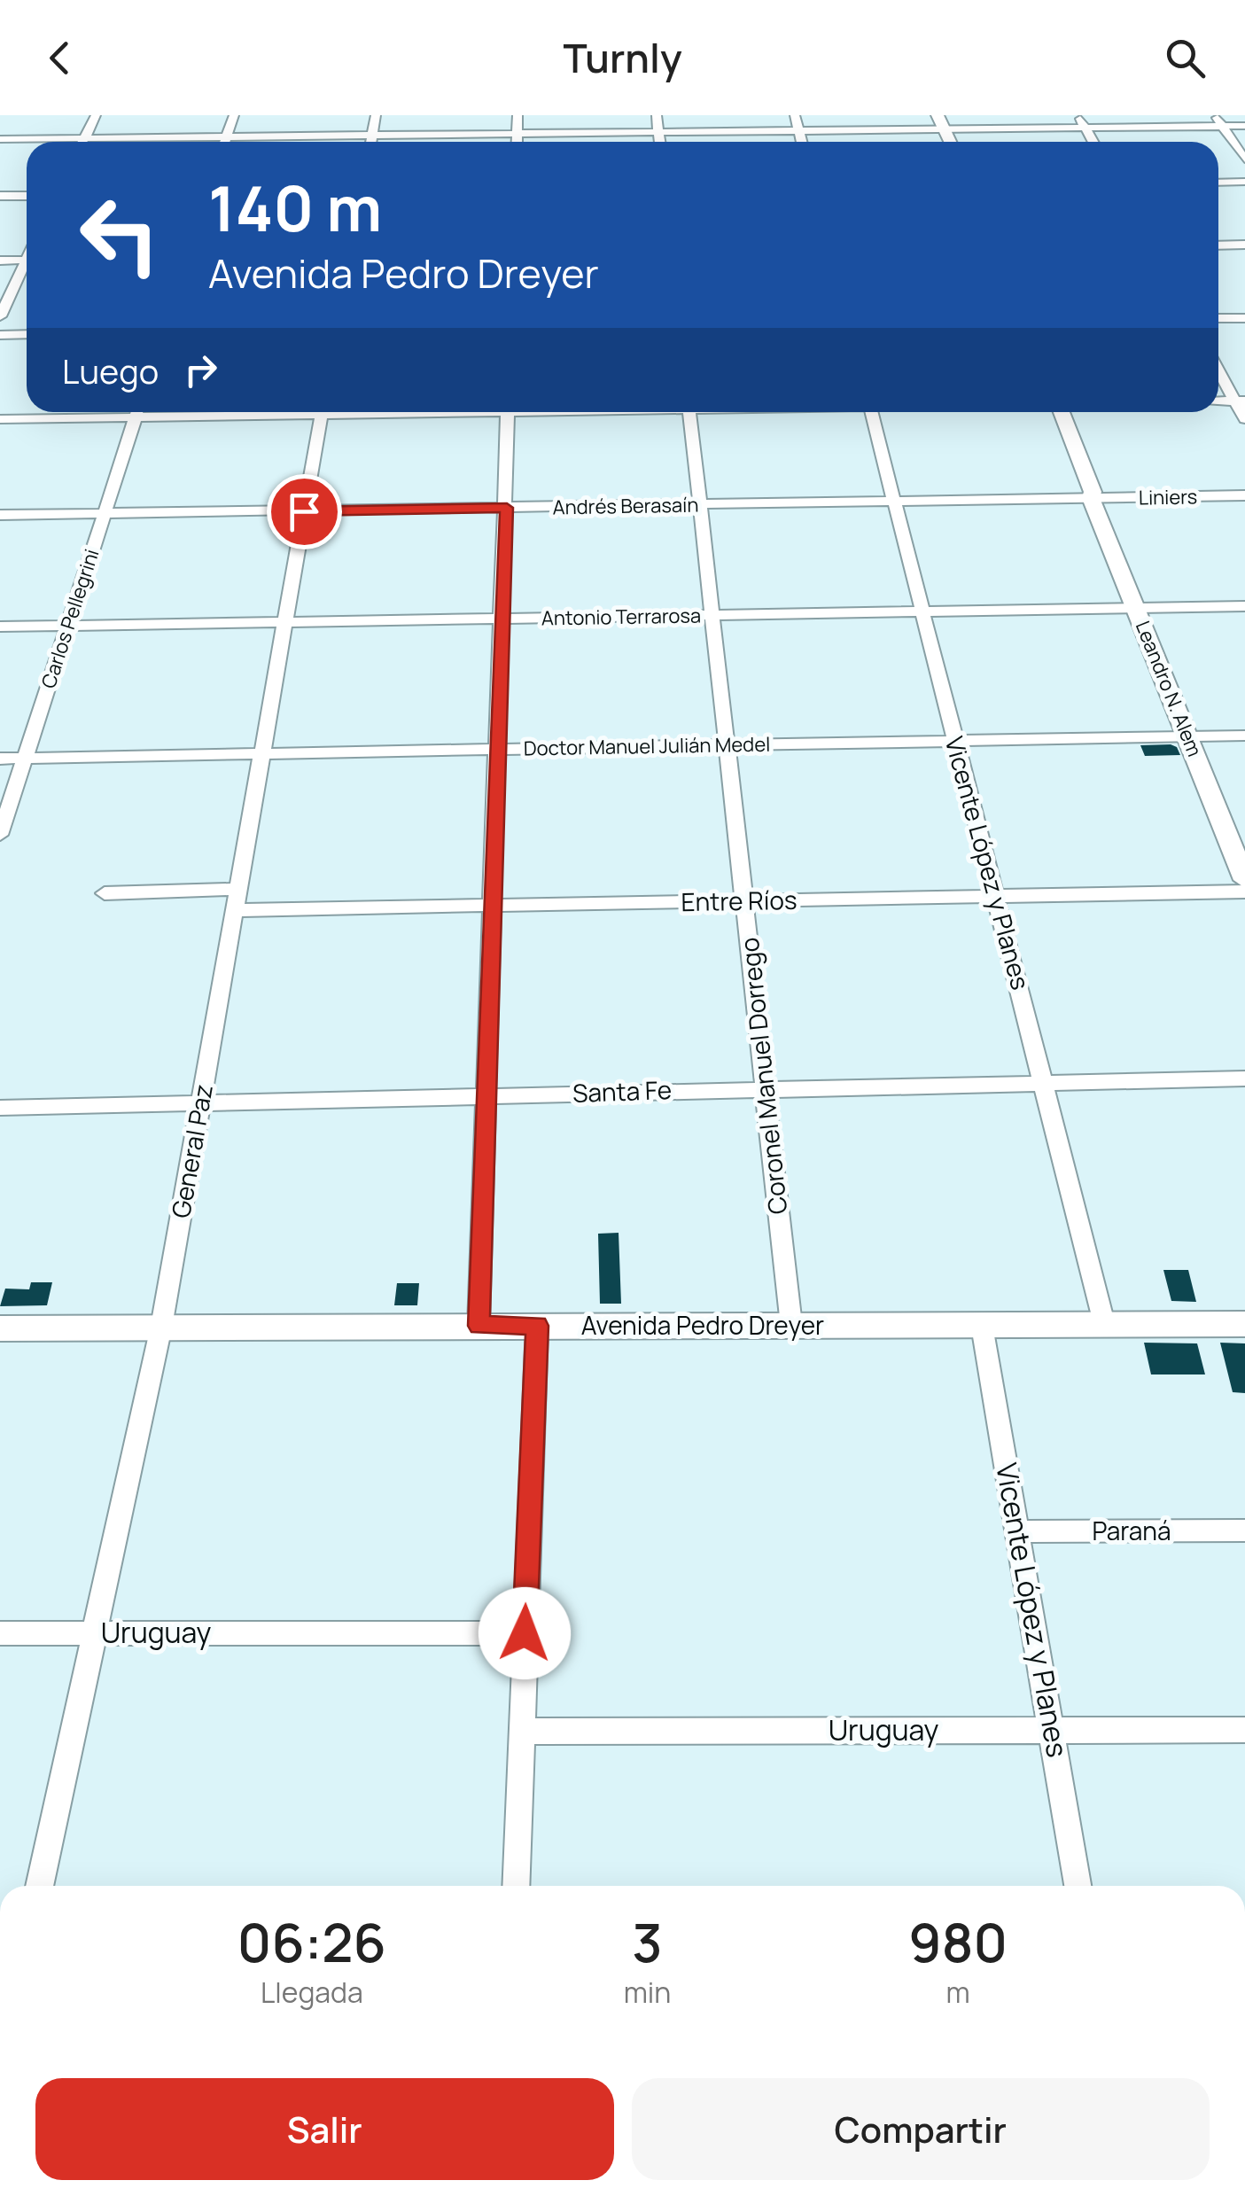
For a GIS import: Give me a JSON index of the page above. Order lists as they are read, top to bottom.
{
  "streets": {
    "main road": ["Leandro N. Alem", "Avenida Pedro Dreyer"],
    "street": [
      "Liniers",
      "Andrés Berasaín",
      "Antonio Terrarosa",
      "Carlos Pellegrini",
      "Doctor Manuel Julián Medel",
      "Vicente López y Planes",
      "Entre Ríos",
      "Coronel Manuel Dorrego",
      "Santa Fe",
      "General Paz",
      "Paraná",
      "Uruguay"
    ]
  },
  "crossings": [
    ["Liniers", "Andrés Berasaín"],
    ["Liniers", "Leandro N. Alem"],
    ["Andrés Berasaín", "Carlos Pellegrini"],
    ["Andrés Berasaín", "Leandro N. Alem"],
    ["Andrés Berasaín", "Vicente López y Planes"],
    ["Andrés Berasaín", "Coronel Manuel Dorrego"],
    ["Andrés Berasaín", "General Paz"],
    ["Antonio Terrarosa", "Carlos Pellegrini"],
    ["Antonio Terrarosa", "Leandro N. Alem"],
    ["Antonio Terrarosa", "Vicente López y Planes"],
    ["Antonio Terrarosa", "Coronel Manuel Dorrego"],
    ["Antonio Terrarosa", "General Paz"],
    ["Carlos Pellegrini", "Doctor Manuel Julián Medel"],
    ["Leandro N. Alem", "Doctor Manuel Julián Medel"],
    ["Doctor Manuel Julián Medel", "Vicente López y Planes"],
    ["Doctor Manuel Julián Medel", "Coronel Manuel Dorrego"],
    ["Doctor Manuel Julián Medel", "General Paz"],
    ["Vicente López y Planes", "Entre Ríos"],
    ["Vicente López y Planes", "Santa Fe"],
    ["Vicente López y Planes", "Avenida Pedro Dreyer"],
    ["Vicente López y Planes", "Paraná"],
    ["Vicente López y Planes", "Uruguay"],
    ["Entre Ríos", "Coronel Manuel Dorrego"],
    ["Entre Ríos", "General Paz"],
    ["Coronel Manuel Dorrego", "Santa Fe"],
    ["Coronel Manuel Dorrego", "Avenida Pedro Dreyer"],
    ["Santa Fe", "General Paz"],
    ["General Paz", "Avenida Pedro Dreyer"],
    ["General Paz", "Uruguay"]
  ],
  "page": {
    "header": "Turnly",
    "turn": ["140 m", "Avenida Pedro Dreyer"],
    "then": "Luego",
    "eta": [
      "06:26",
      "Llegada",
      "3",
      "min",
      "980",
      "m"
    ],
    "buttons": ["Salir", "Compartir"]
  }
}
